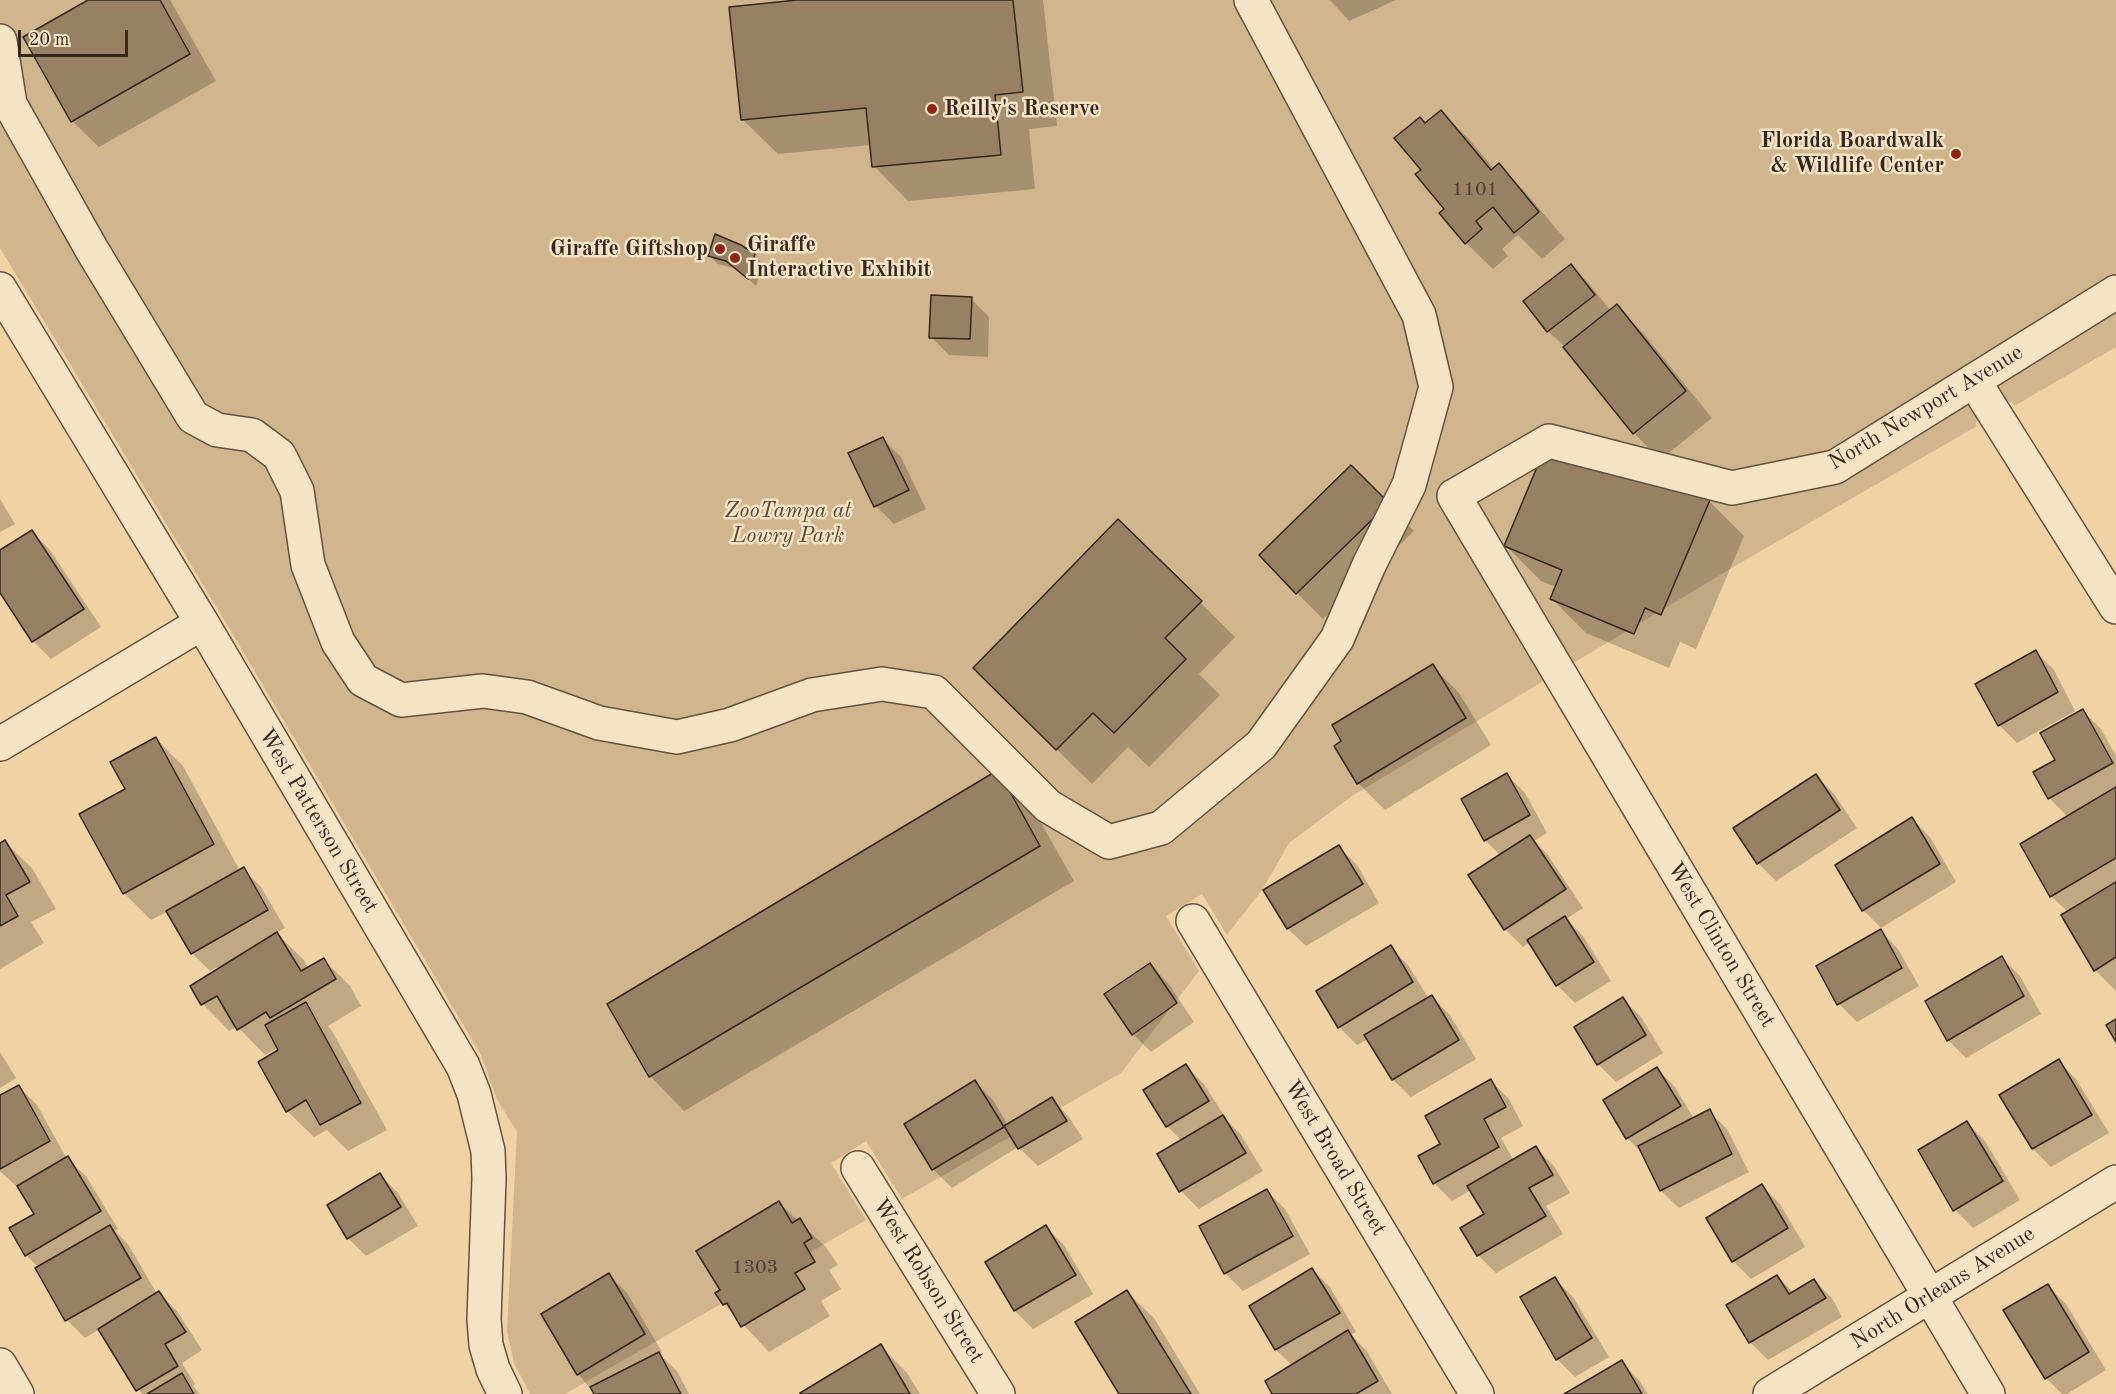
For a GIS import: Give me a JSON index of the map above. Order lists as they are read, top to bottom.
{
  "streets": {
    "street": [
      "North Newport Avenue",
      "West Patterson Street",
      "West Clinton Street",
      "West Broad Street",
      "West Robson Street",
      "North Orleans Avenue"
    ]
  },
  "crossings": [
    ["North Newport Avenue", "West Clinton Street"],
    ["West Clinton Street", "North Orleans Avenue"]
  ],
  "parks": ["ZooTampa at Lowry Park"],
  "places": [
    "Reilly's Reserve",
    "Florida Boardwalk & Wildlife Center",
    "Giraffe Giftshop",
    "Giraffe Interactive Exhibit"
  ],
  "house_numbers": ["1101", "1303"],
  "scale_bar": "20 m"
}
